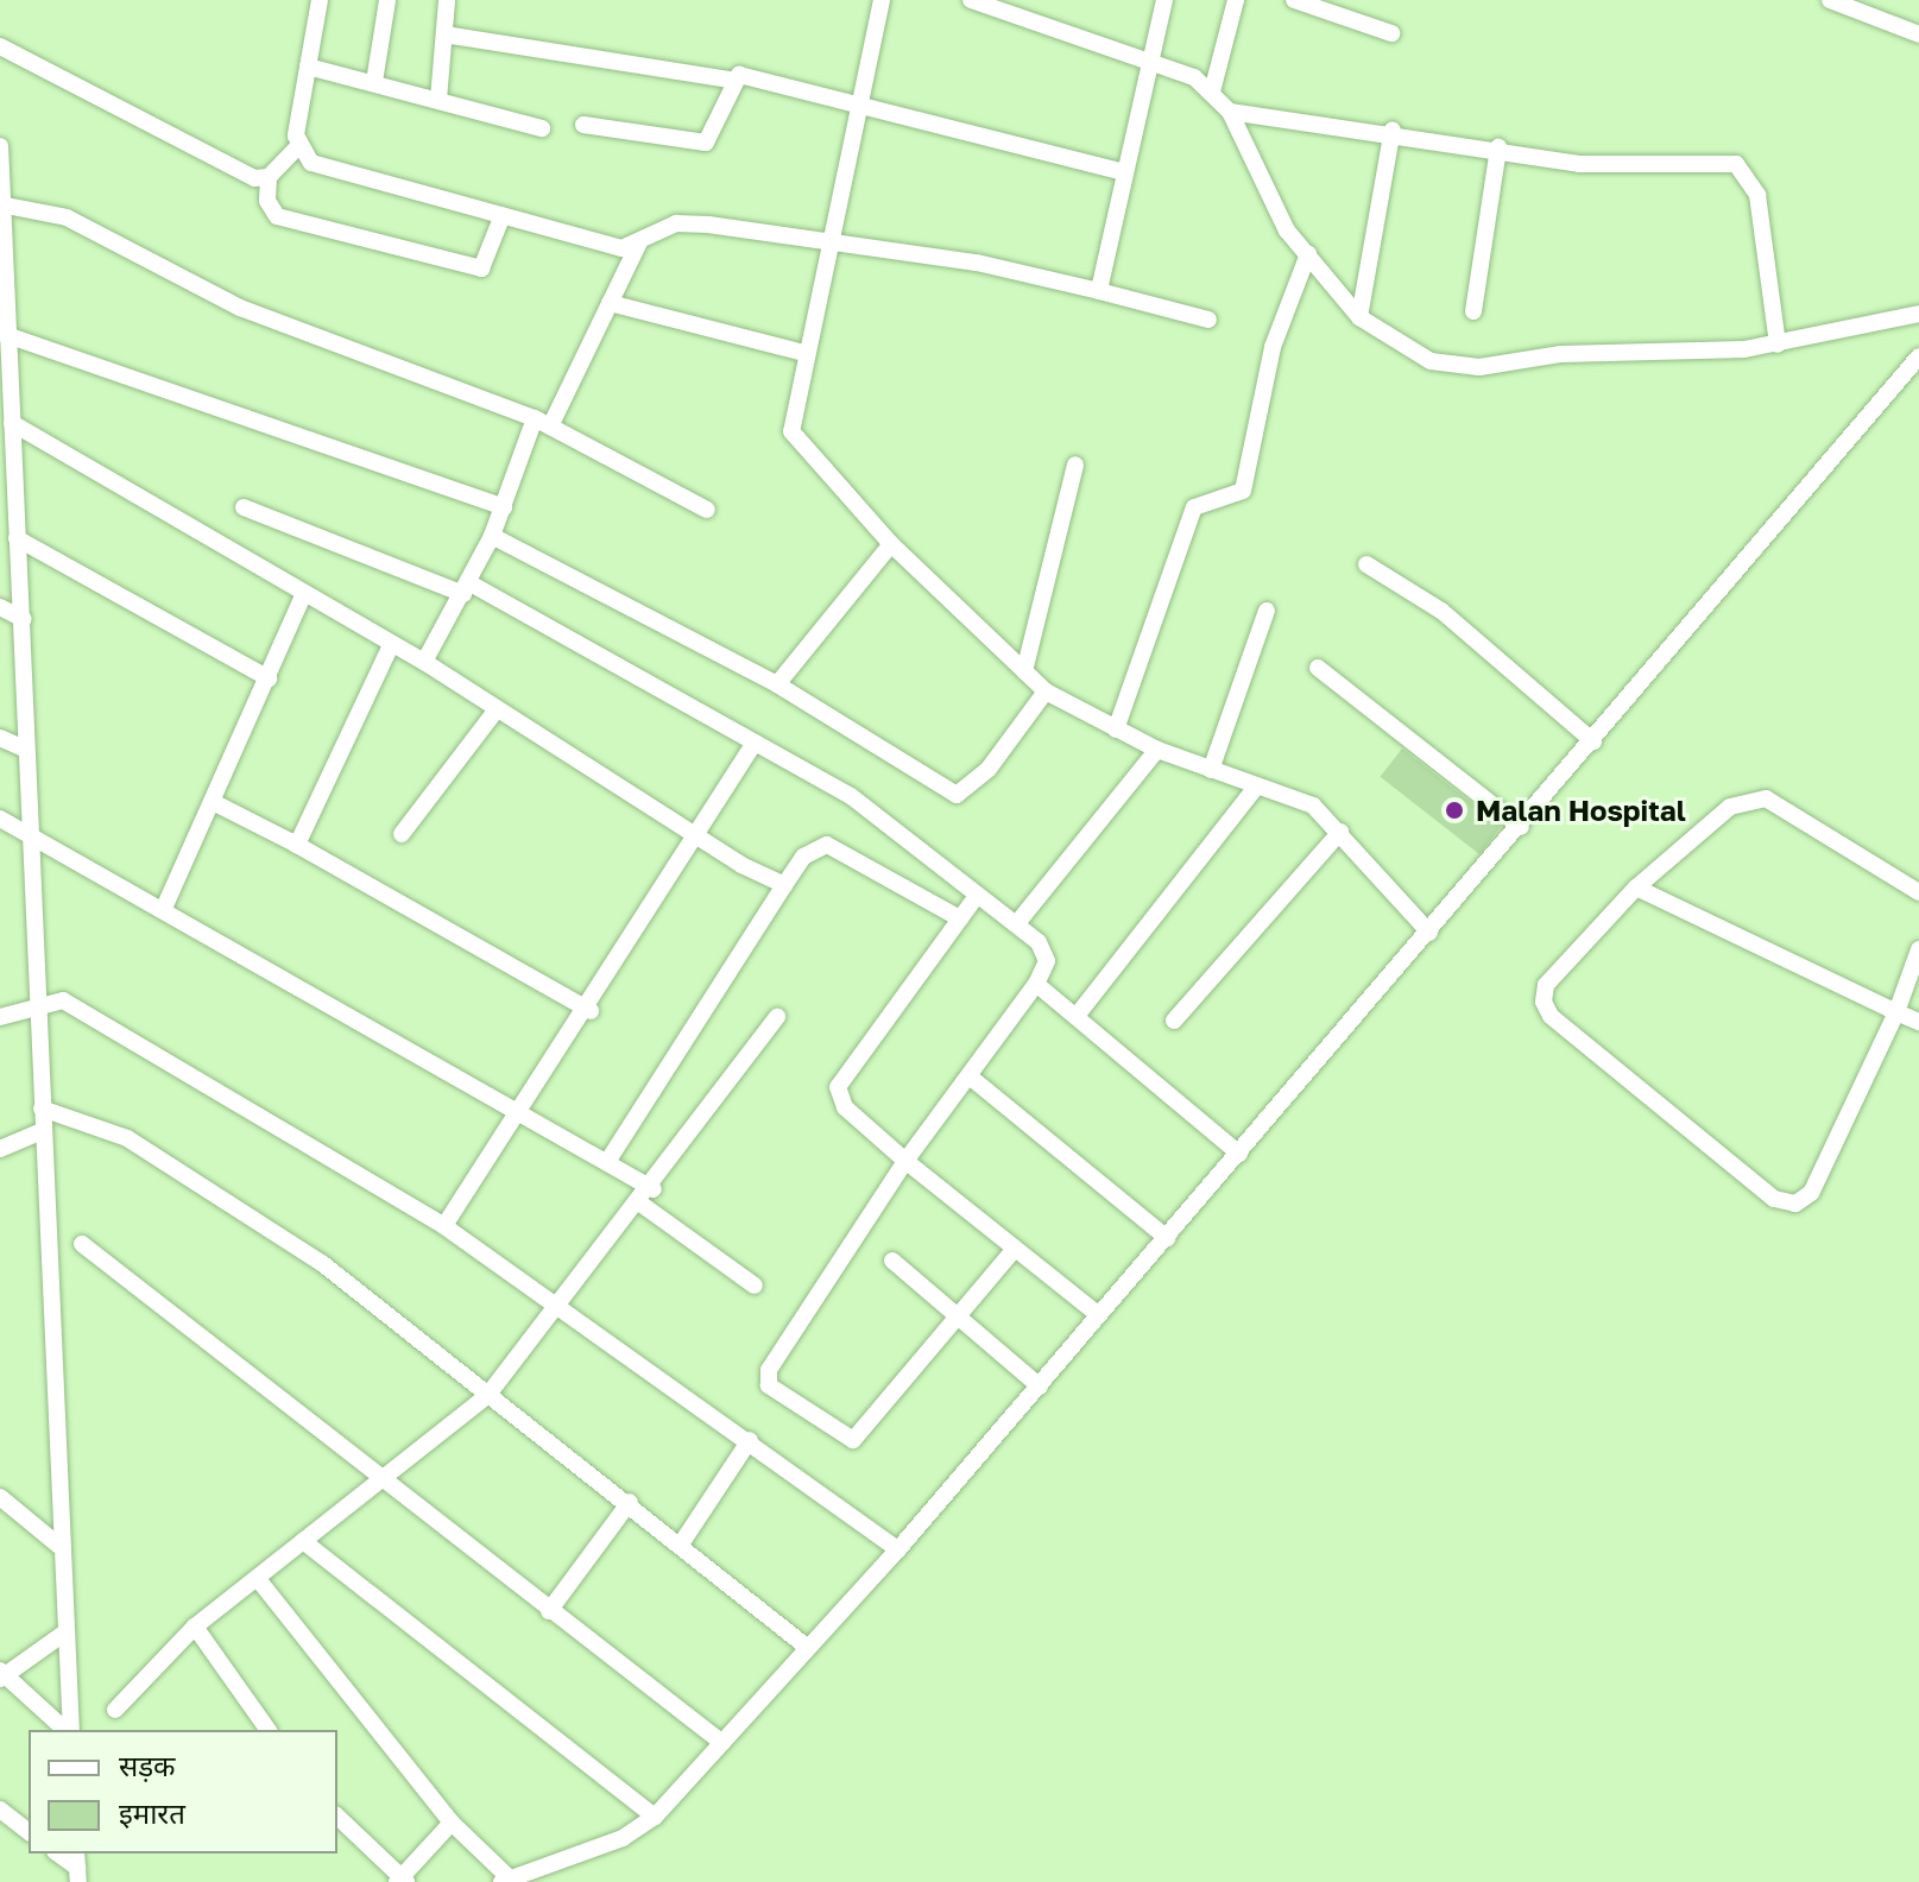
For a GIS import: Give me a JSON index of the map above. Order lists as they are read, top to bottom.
{
  "places": ["Malan Hospital"],
  "legend": ["सड़क", "इमारत"]
}
